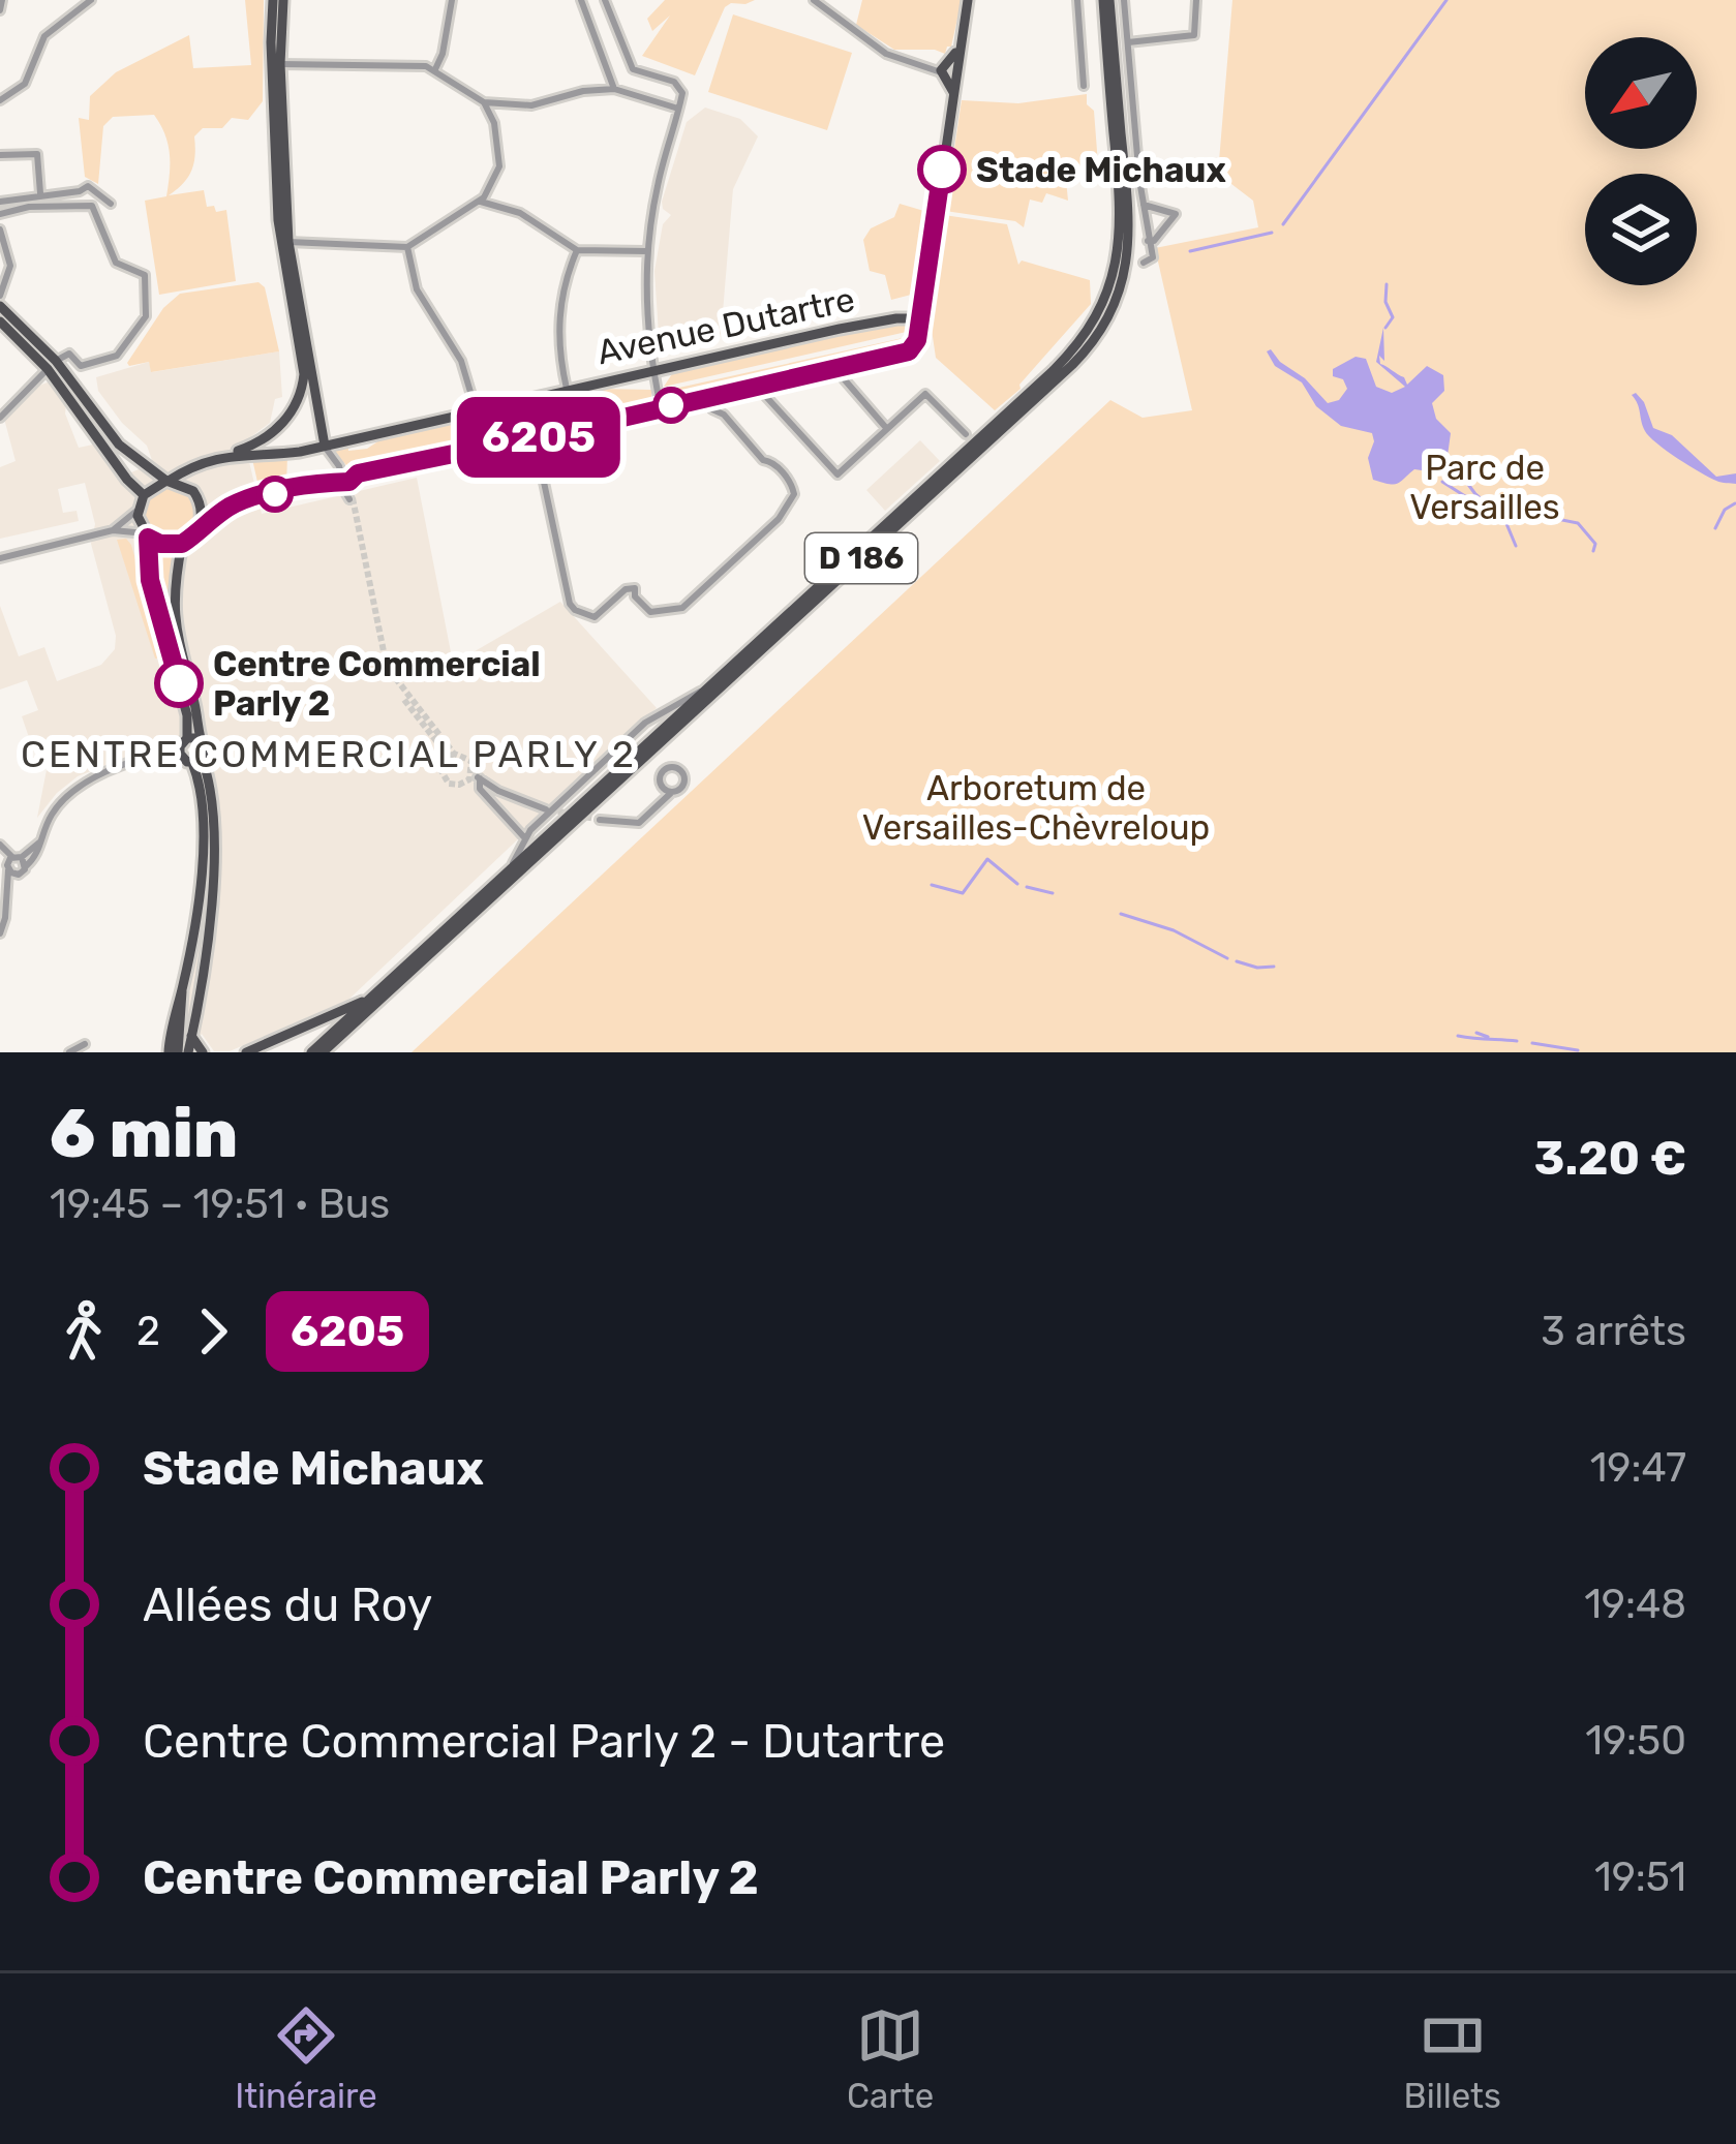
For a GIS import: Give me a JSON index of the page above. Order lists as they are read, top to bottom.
{
  "streets": {
    "main road": ["Avenue Dutartre", "D 186"]
  },
  "districts": ["CENTRE COMMERCIAL PARLY 2"],
  "parks": ["Parc de Versailles", "Arboretum de Versailles-Chèvreloup"],
  "places": ["Stade Michaux", "Centre Commercial Parly 2"],
  "lines": ["bus line 6205"],
  "north": "bottom left",
  "page": {
    "on_map": "6205",
    "heading": ["6 min", "19:45 – 19:51 · Bus", "3.20 €"],
    "legs": ["2", "6205", "3 arrêts"],
    "list": [
      {
        "name": "Stade Michaux",
        "value": "19:47"
      },
      {
        "name": "Allées du Roy",
        "value": "19:48"
      },
      {
        "name": "Centre Commercial Parly 2 - Dutartre",
        "value": "19:50"
      },
      {
        "name": "Centre Commercial Parly 2",
        "value": "19:51"
      }
    ],
    "tabs": ["Itinéraire", "Carte", "Billets"]
  }
}
